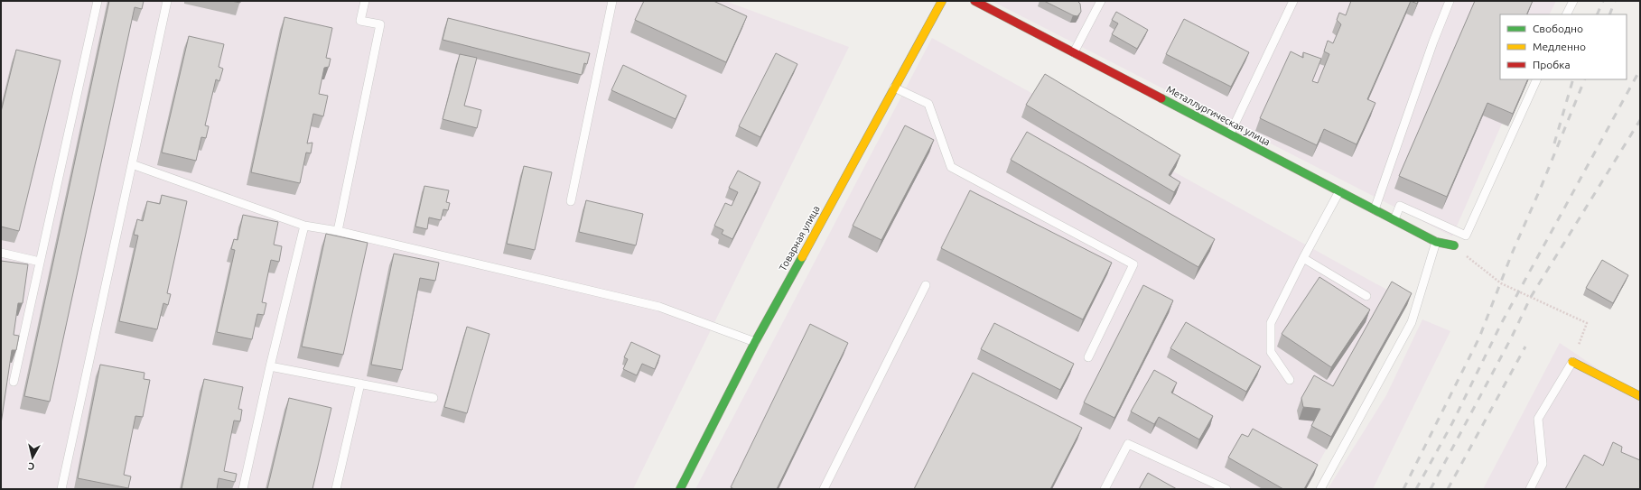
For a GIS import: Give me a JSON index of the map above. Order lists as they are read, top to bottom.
{
  "streets": {
    "street": ["Металлургическая улица", "Товарная улица"]
  },
  "legend": ["Свободно", "Медленно", "Пробка"],
  "north": "bottom"
}
